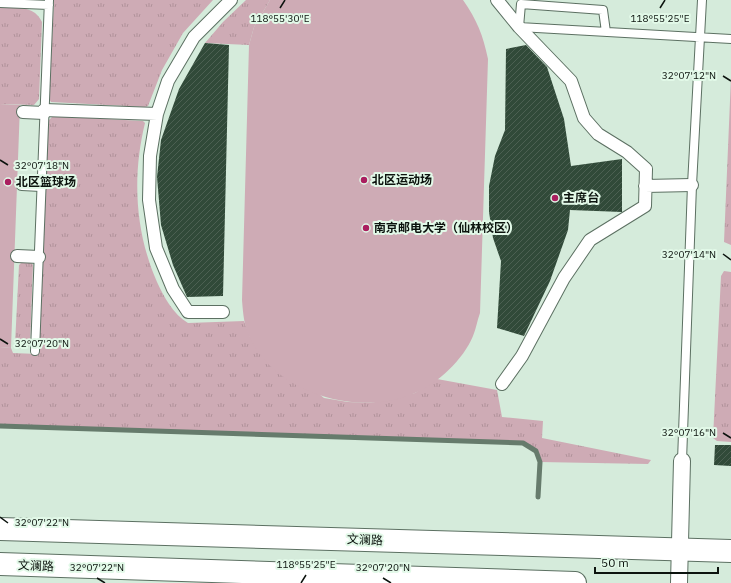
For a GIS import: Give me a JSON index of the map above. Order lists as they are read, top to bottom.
{
  "streets": {
    "main road": ["文澜路"]
  },
  "places": [
    "北区运动场",
    "北区篮球场",
    "主席台",
    "南京邮电大学（仙林校区）"
  ],
  "scale_bar": "50 m",
  "coordinates": [
    "118°55'30\"E",
    "118°55'25\"E",
    "32°07'12\"N",
    "32°07'18\"N",
    "32°07'14\"N",
    "32°07'20\"N",
    "32°07'16\"N",
    "32°07'22\"N"
  ]
}
